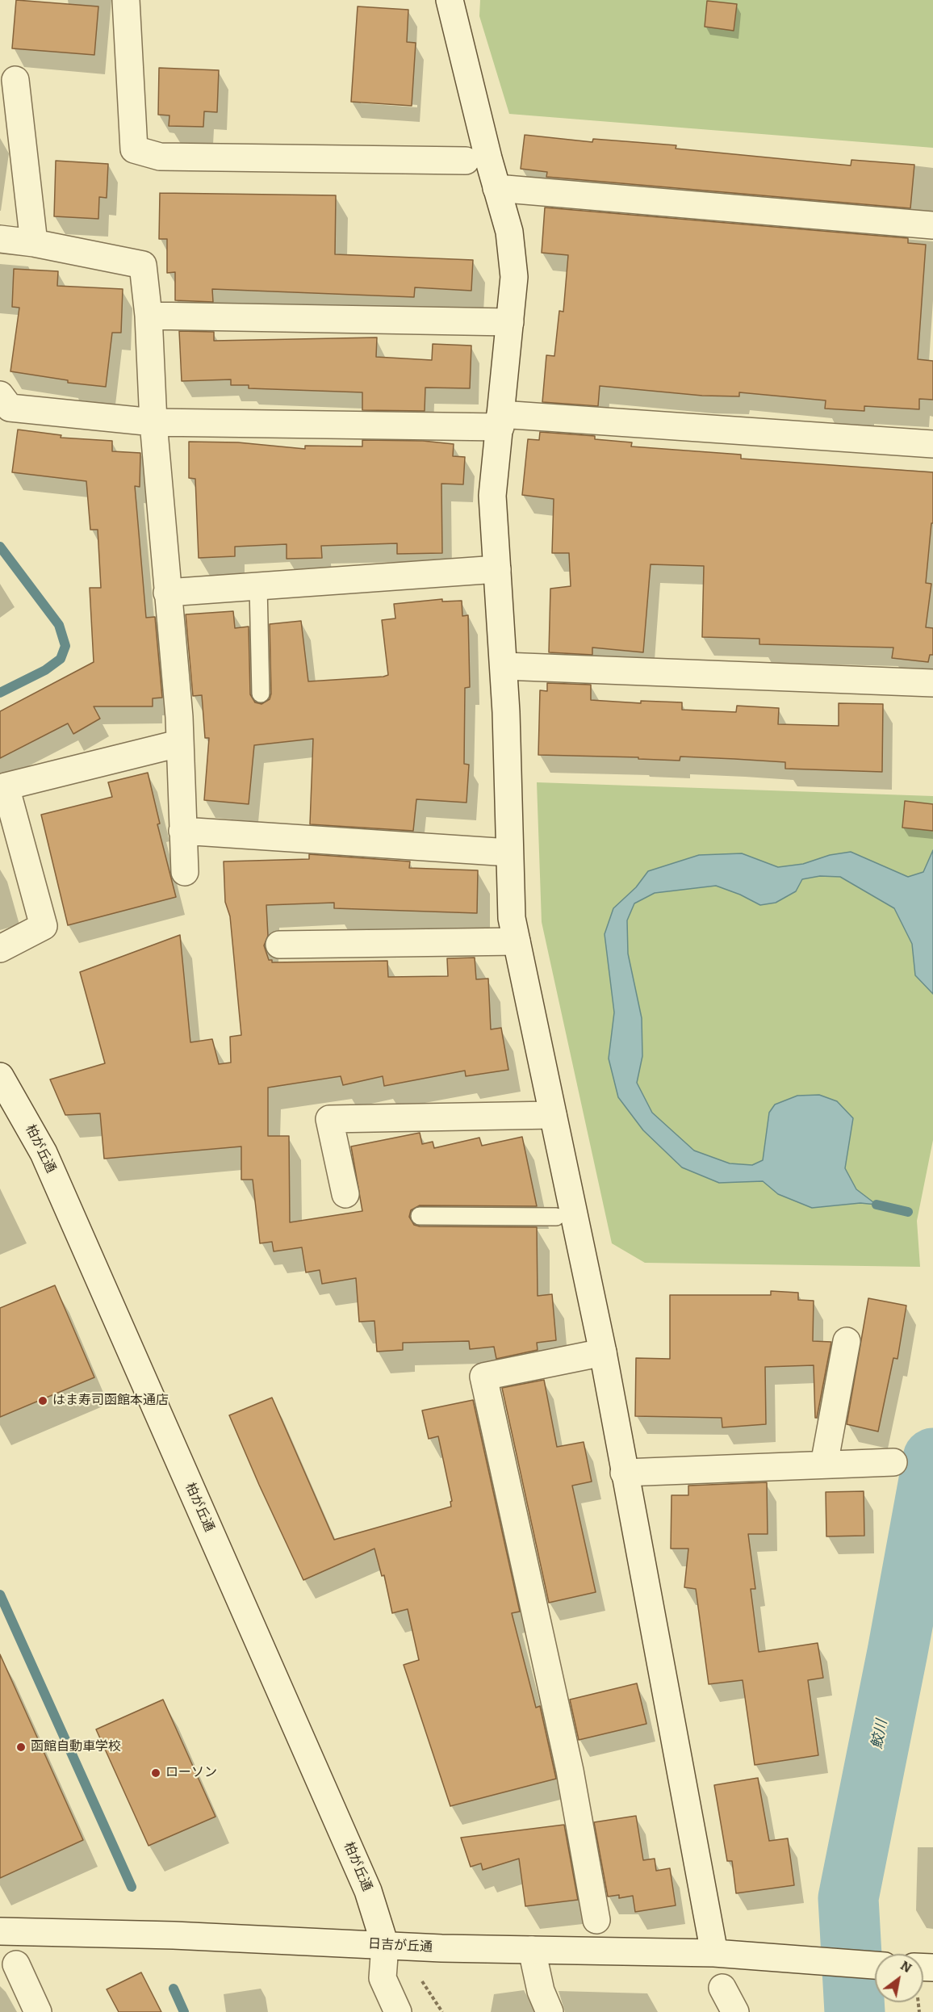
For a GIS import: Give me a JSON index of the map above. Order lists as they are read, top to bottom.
{
  "streets": {
    "street": ["柏が丘通", "日吉が丘通"]
  },
  "crossings": [
    ["柏が丘通", "日吉が丘通"]
  ],
  "water": ["鮫川"],
  "places": ["はま寿司函館本通店", "函館自動車学校", "ローソン"],
  "north": "top right"
}
